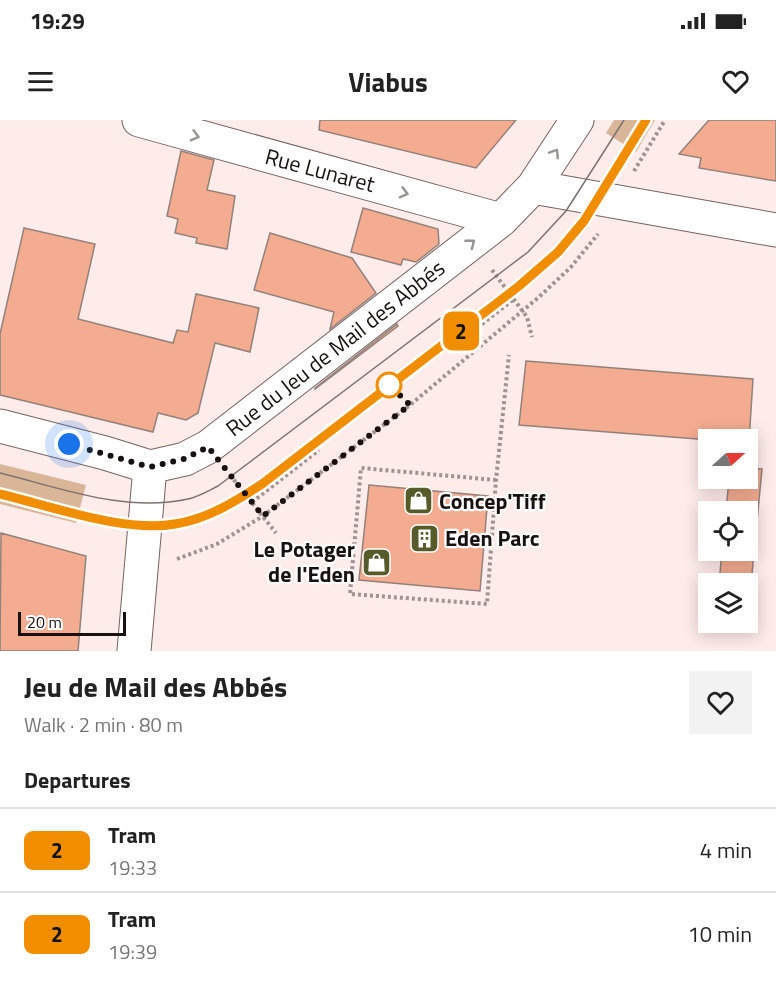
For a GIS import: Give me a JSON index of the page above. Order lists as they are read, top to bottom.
{
  "streets": {
    "street": ["Rue Lunaret", "Rue du Jeu de Mail des Abbés"]
  },
  "crossings": [
    ["Rue Lunaret", "Rue du Jeu de Mail des Abbés"]
  ],
  "one_way": ["Rue Lunaret", "Rue du Jeu de Mail des Abbés"],
  "places": {
    "shop": ["Concep'Tiff", "Le Potager de l'Eden"],
    "building": ["Eden Parc"]
  },
  "lines": ["tram line 2"],
  "scale_bar": "20 m",
  "north": "right",
  "page": {
    "status": "19:29",
    "header": "Viabus",
    "on_map": "2",
    "scale": "20 m",
    "heading": [
      ["Jeu de Mail des Abbés", "Walk · 2 min · 80 m"],
      "Departures"
    ],
    "list": [
      {
        "mark": "2",
        "name": "Tram",
        "note": "19:33",
        "value": "4 min"
      },
      {
        "mark": "2",
        "name": "Tram",
        "note": "19:39",
        "value": "10 min"
      }
    ]
  }
}
